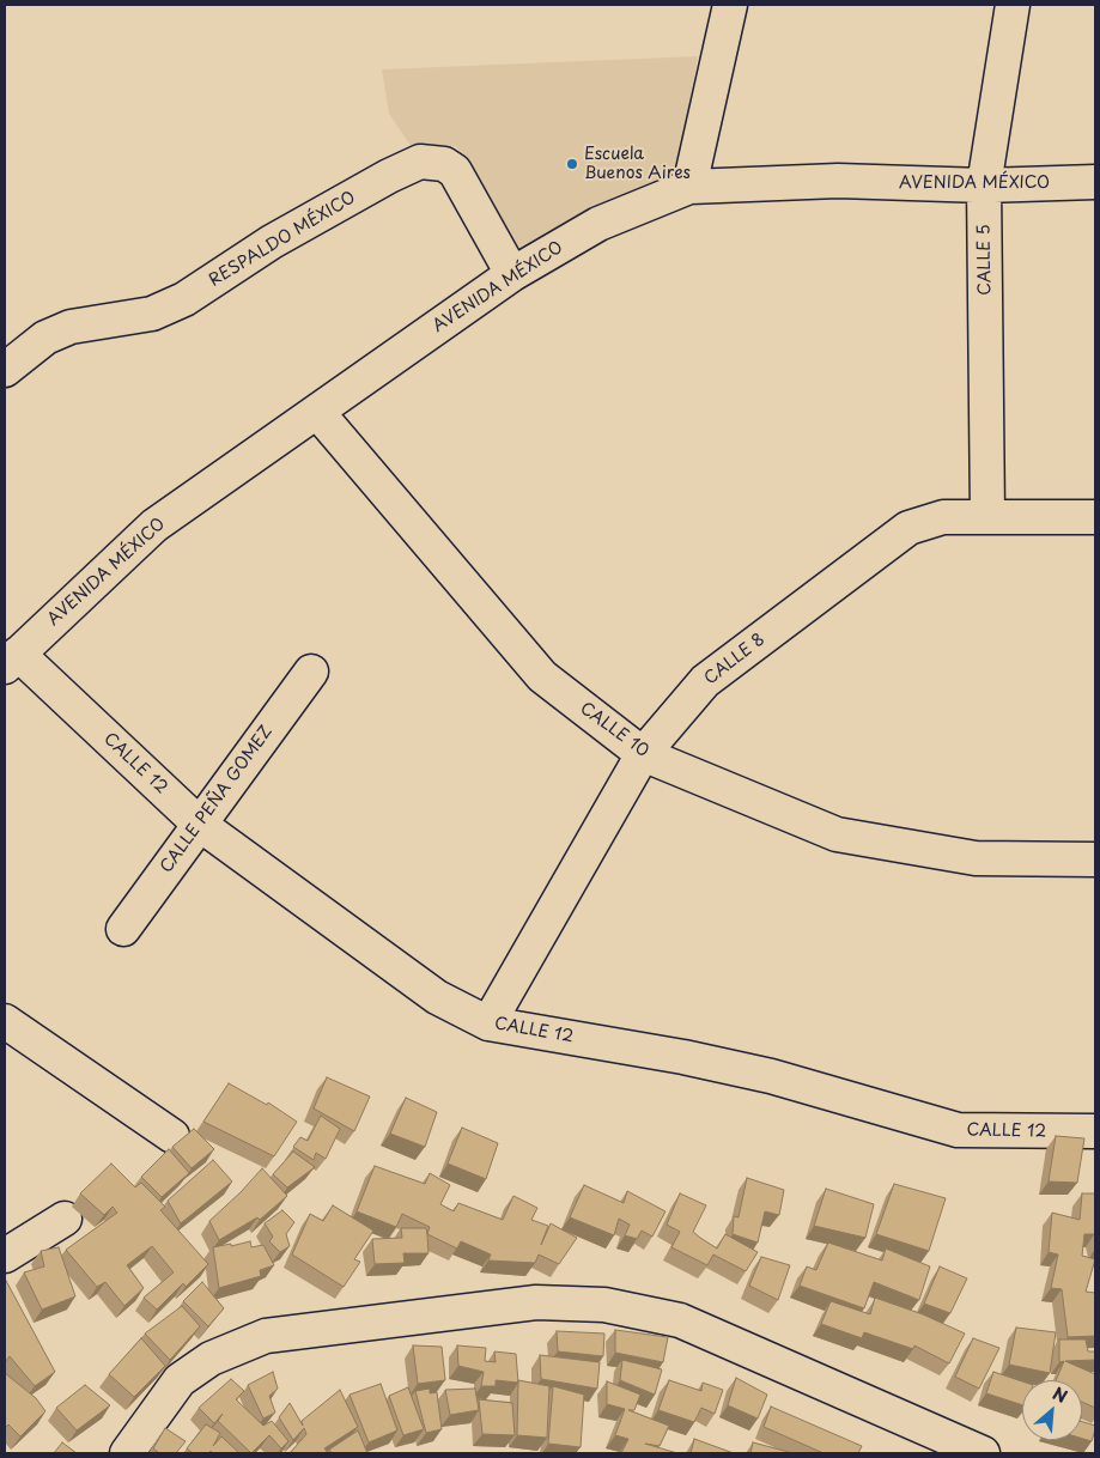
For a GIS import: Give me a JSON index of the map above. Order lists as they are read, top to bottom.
{
  "streets": {
    "street": [
      "AVENIDA MÉXICO",
      "RESPALDO MÉXICO",
      "CALLE 5",
      "CALLE 8",
      "CALLE 10",
      "CALLE 12",
      "CALLE PEÑA GOMEZ"
    ]
  },
  "crossings": [
    ["AVENIDA MÉXICO", "RESPALDO MÉXICO"],
    ["AVENIDA MÉXICO", "CALLE 5"],
    ["AVENIDA MÉXICO", "CALLE 10"],
    ["AVENIDA MÉXICO", "CALLE 12"],
    ["CALLE 5", "CALLE 8"],
    ["CALLE 8", "CALLE 10"],
    ["CALLE 8", "CALLE 12"],
    ["CALLE 12", "CALLE PEÑA GOMEZ"]
  ],
  "places": ["Escuela Buenos Aires"],
  "north": "top right"
}
